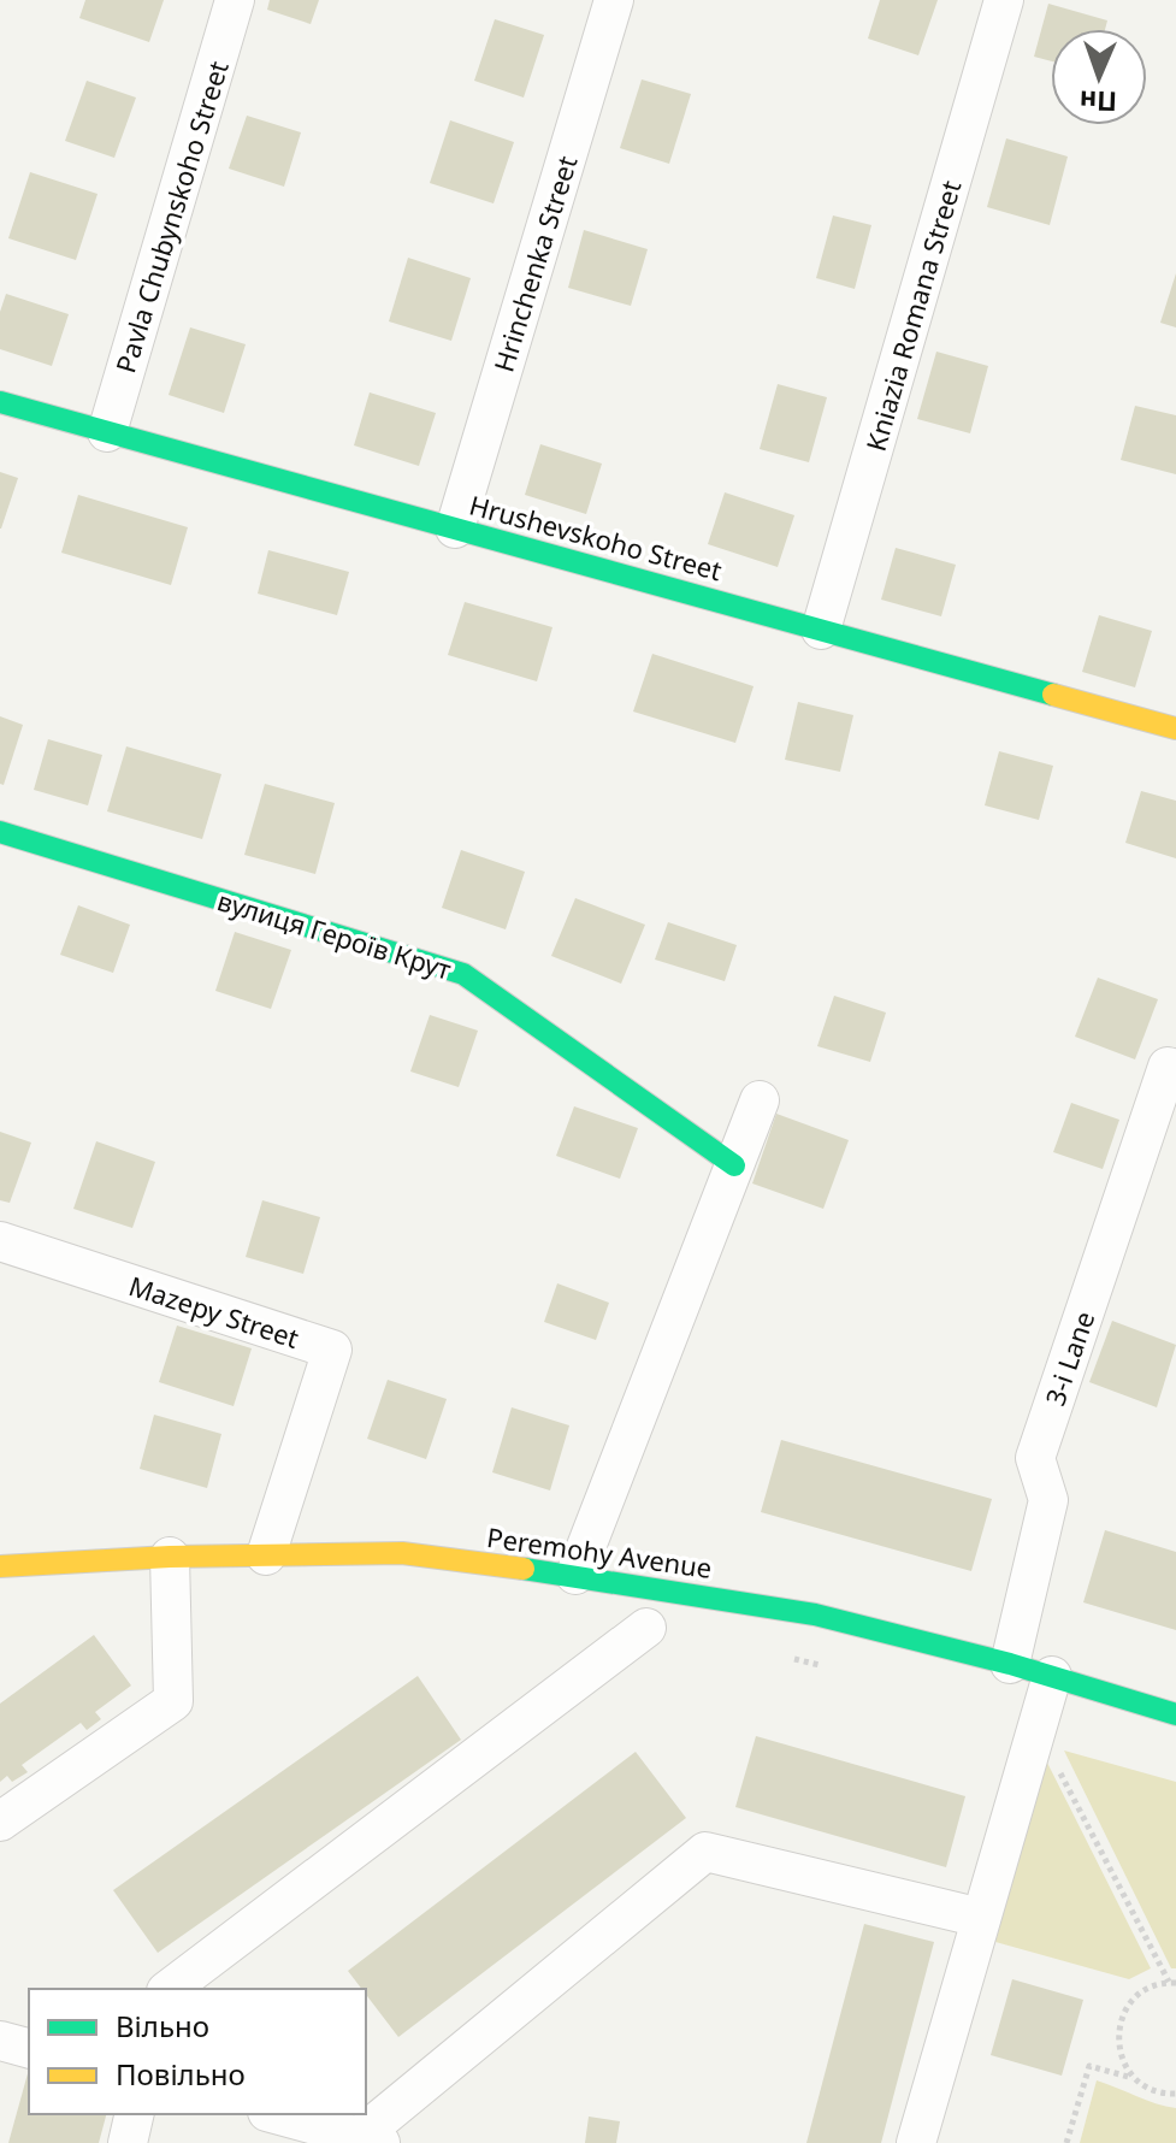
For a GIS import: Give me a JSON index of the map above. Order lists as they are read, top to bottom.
{
  "streets": {
    "street": [
      "Pavla Chubynskoho Street",
      "Hrinchenka Street",
      "Kniazia Romana Street",
      "Hrushevskoho Street",
      "вулиця Героїв Крут",
      "Mazepy Street",
      "3-i Lane",
      "Peremohy Avenue"
    ]
  },
  "crossings": [
    ["Pavla Chubynskoho Street", "Hrushevskoho Street"],
    ["Hrinchenka Street", "Hrushevskoho Street"],
    ["Kniazia Romana Street", "Hrushevskoho Street"],
    ["Mazepy Street", "Peremohy Avenue"],
    ["3-i Lane", "Peremohy Avenue"]
  ],
  "legend": ["Вільно", "Повільно"],
  "north": "bottom"
}
